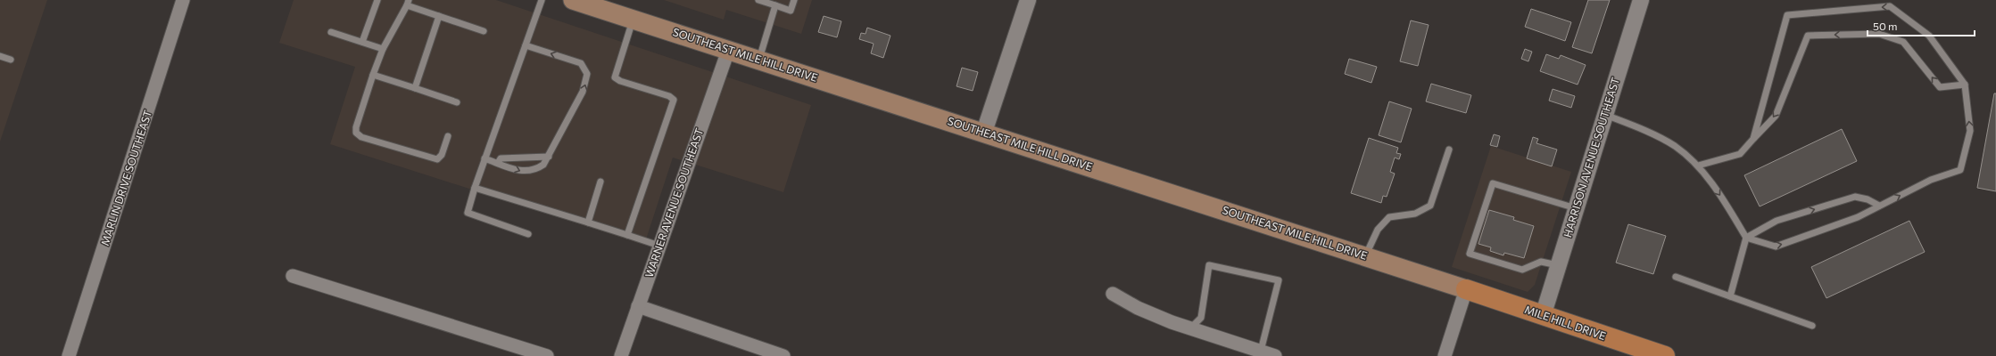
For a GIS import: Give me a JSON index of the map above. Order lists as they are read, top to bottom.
{
  "streets": {
    "main road": ["SOUTHEAST MILE HILL DRIVE", "MILE HILL DRIVE"],
    "street": ["HARRISON AVENUE SOUTHEAST", "MARLIN DRIVE SOUTHEAST", "WARNER AVENUE SOUTHEAST"]
  },
  "crossings": [
    ["SOUTHEAST MILE HILL DRIVE", "WARNER AVENUE SOUTHEAST"],
    ["SOUTHEAST MILE HILL DRIVE", "MILE HILL DRIVE"],
    ["HARRISON AVENUE SOUTHEAST", "MILE HILL DRIVE"]
  ],
  "scale_bar": "50 m"
}
